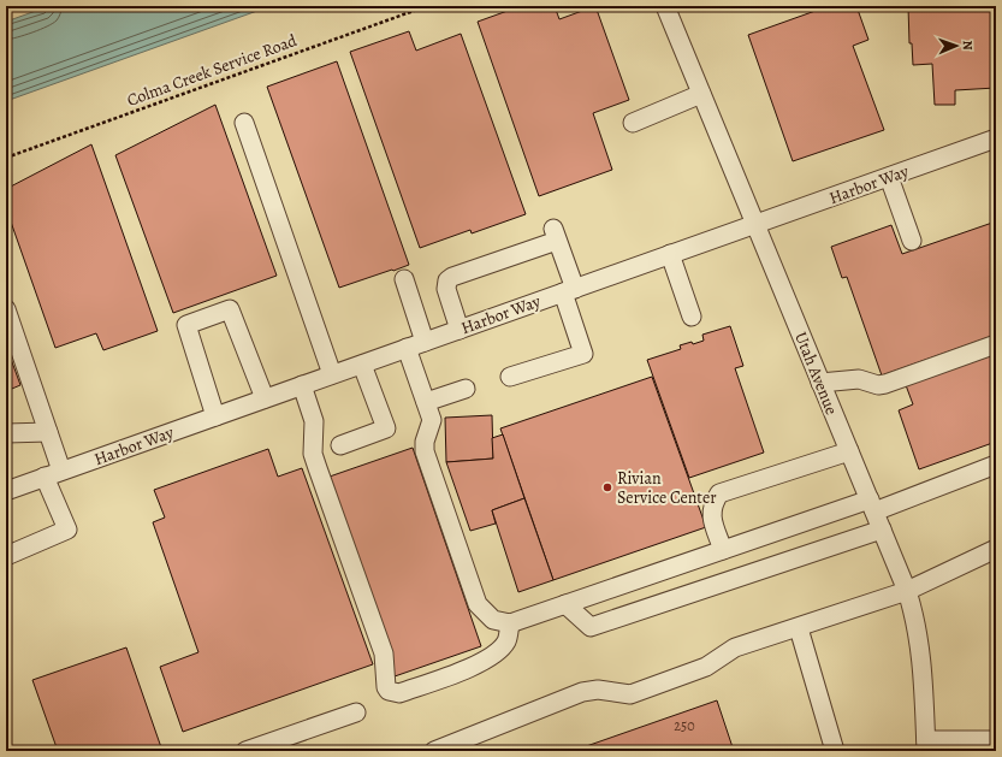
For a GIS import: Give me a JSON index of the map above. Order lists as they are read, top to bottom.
{
  "streets": {
    "street": ["Harbor Way", "Utah Avenue"],
    "path": ["Colma Creek Service Road"]
  },
  "crossings": [
    ["Harbor Way", "Utah Avenue"]
  ],
  "places": ["Rivian Service Center"],
  "house_numbers": ["250"],
  "north": "right"
}
